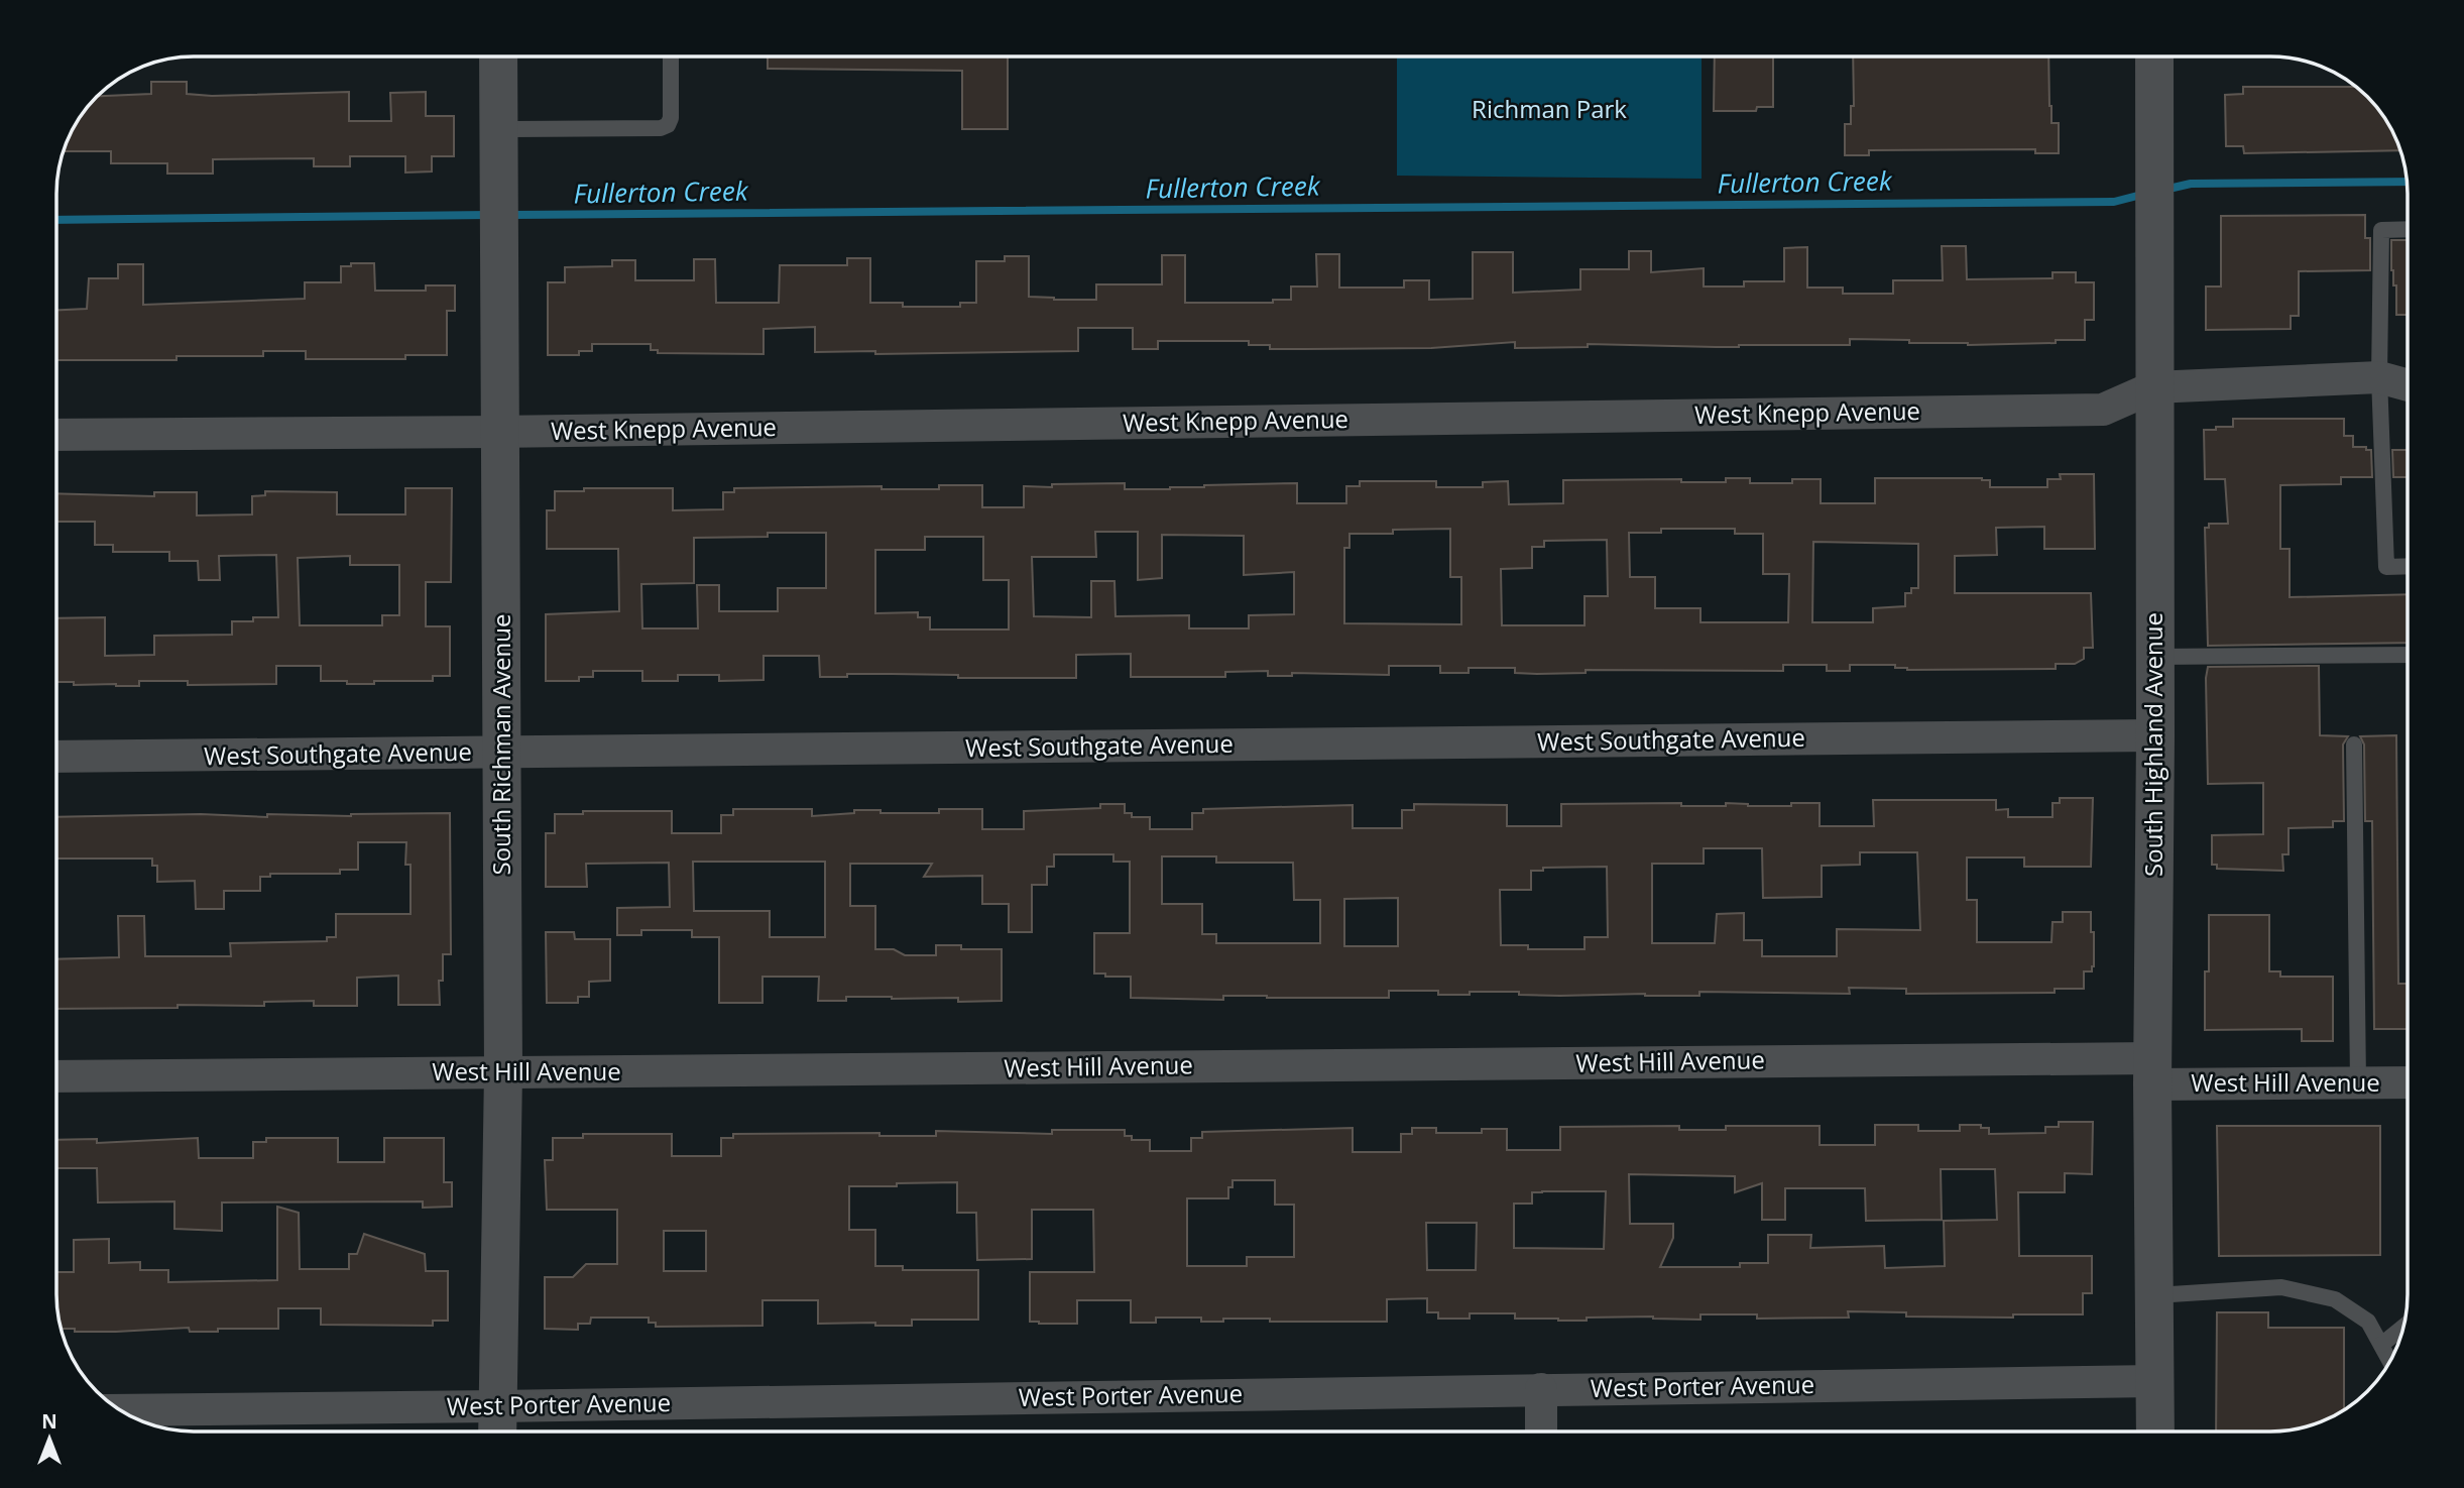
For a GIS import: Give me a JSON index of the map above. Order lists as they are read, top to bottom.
{
  "streets": {
    "street": [
      "West Knepp Avenue",
      "West Southgate Avenue",
      "South Richman Avenue",
      "South Highland Avenue",
      "West Hill Avenue",
      "West Porter Avenue"
    ]
  },
  "crossings": [
    ["West Knepp Avenue", "South Richman Avenue"],
    ["West Knepp Avenue", "South Highland Avenue"],
    ["West Southgate Avenue", "South Richman Avenue"],
    ["West Southgate Avenue", "South Highland Avenue"],
    ["South Richman Avenue", "West Hill Avenue"],
    ["South Richman Avenue", "West Porter Avenue"],
    ["South Highland Avenue", "West Hill Avenue"],
    ["South Highland Avenue", "West Porter Avenue"]
  ],
  "water": ["Fullerton Creek"],
  "parks": ["Richman Park"],
  "north": "top"
}
